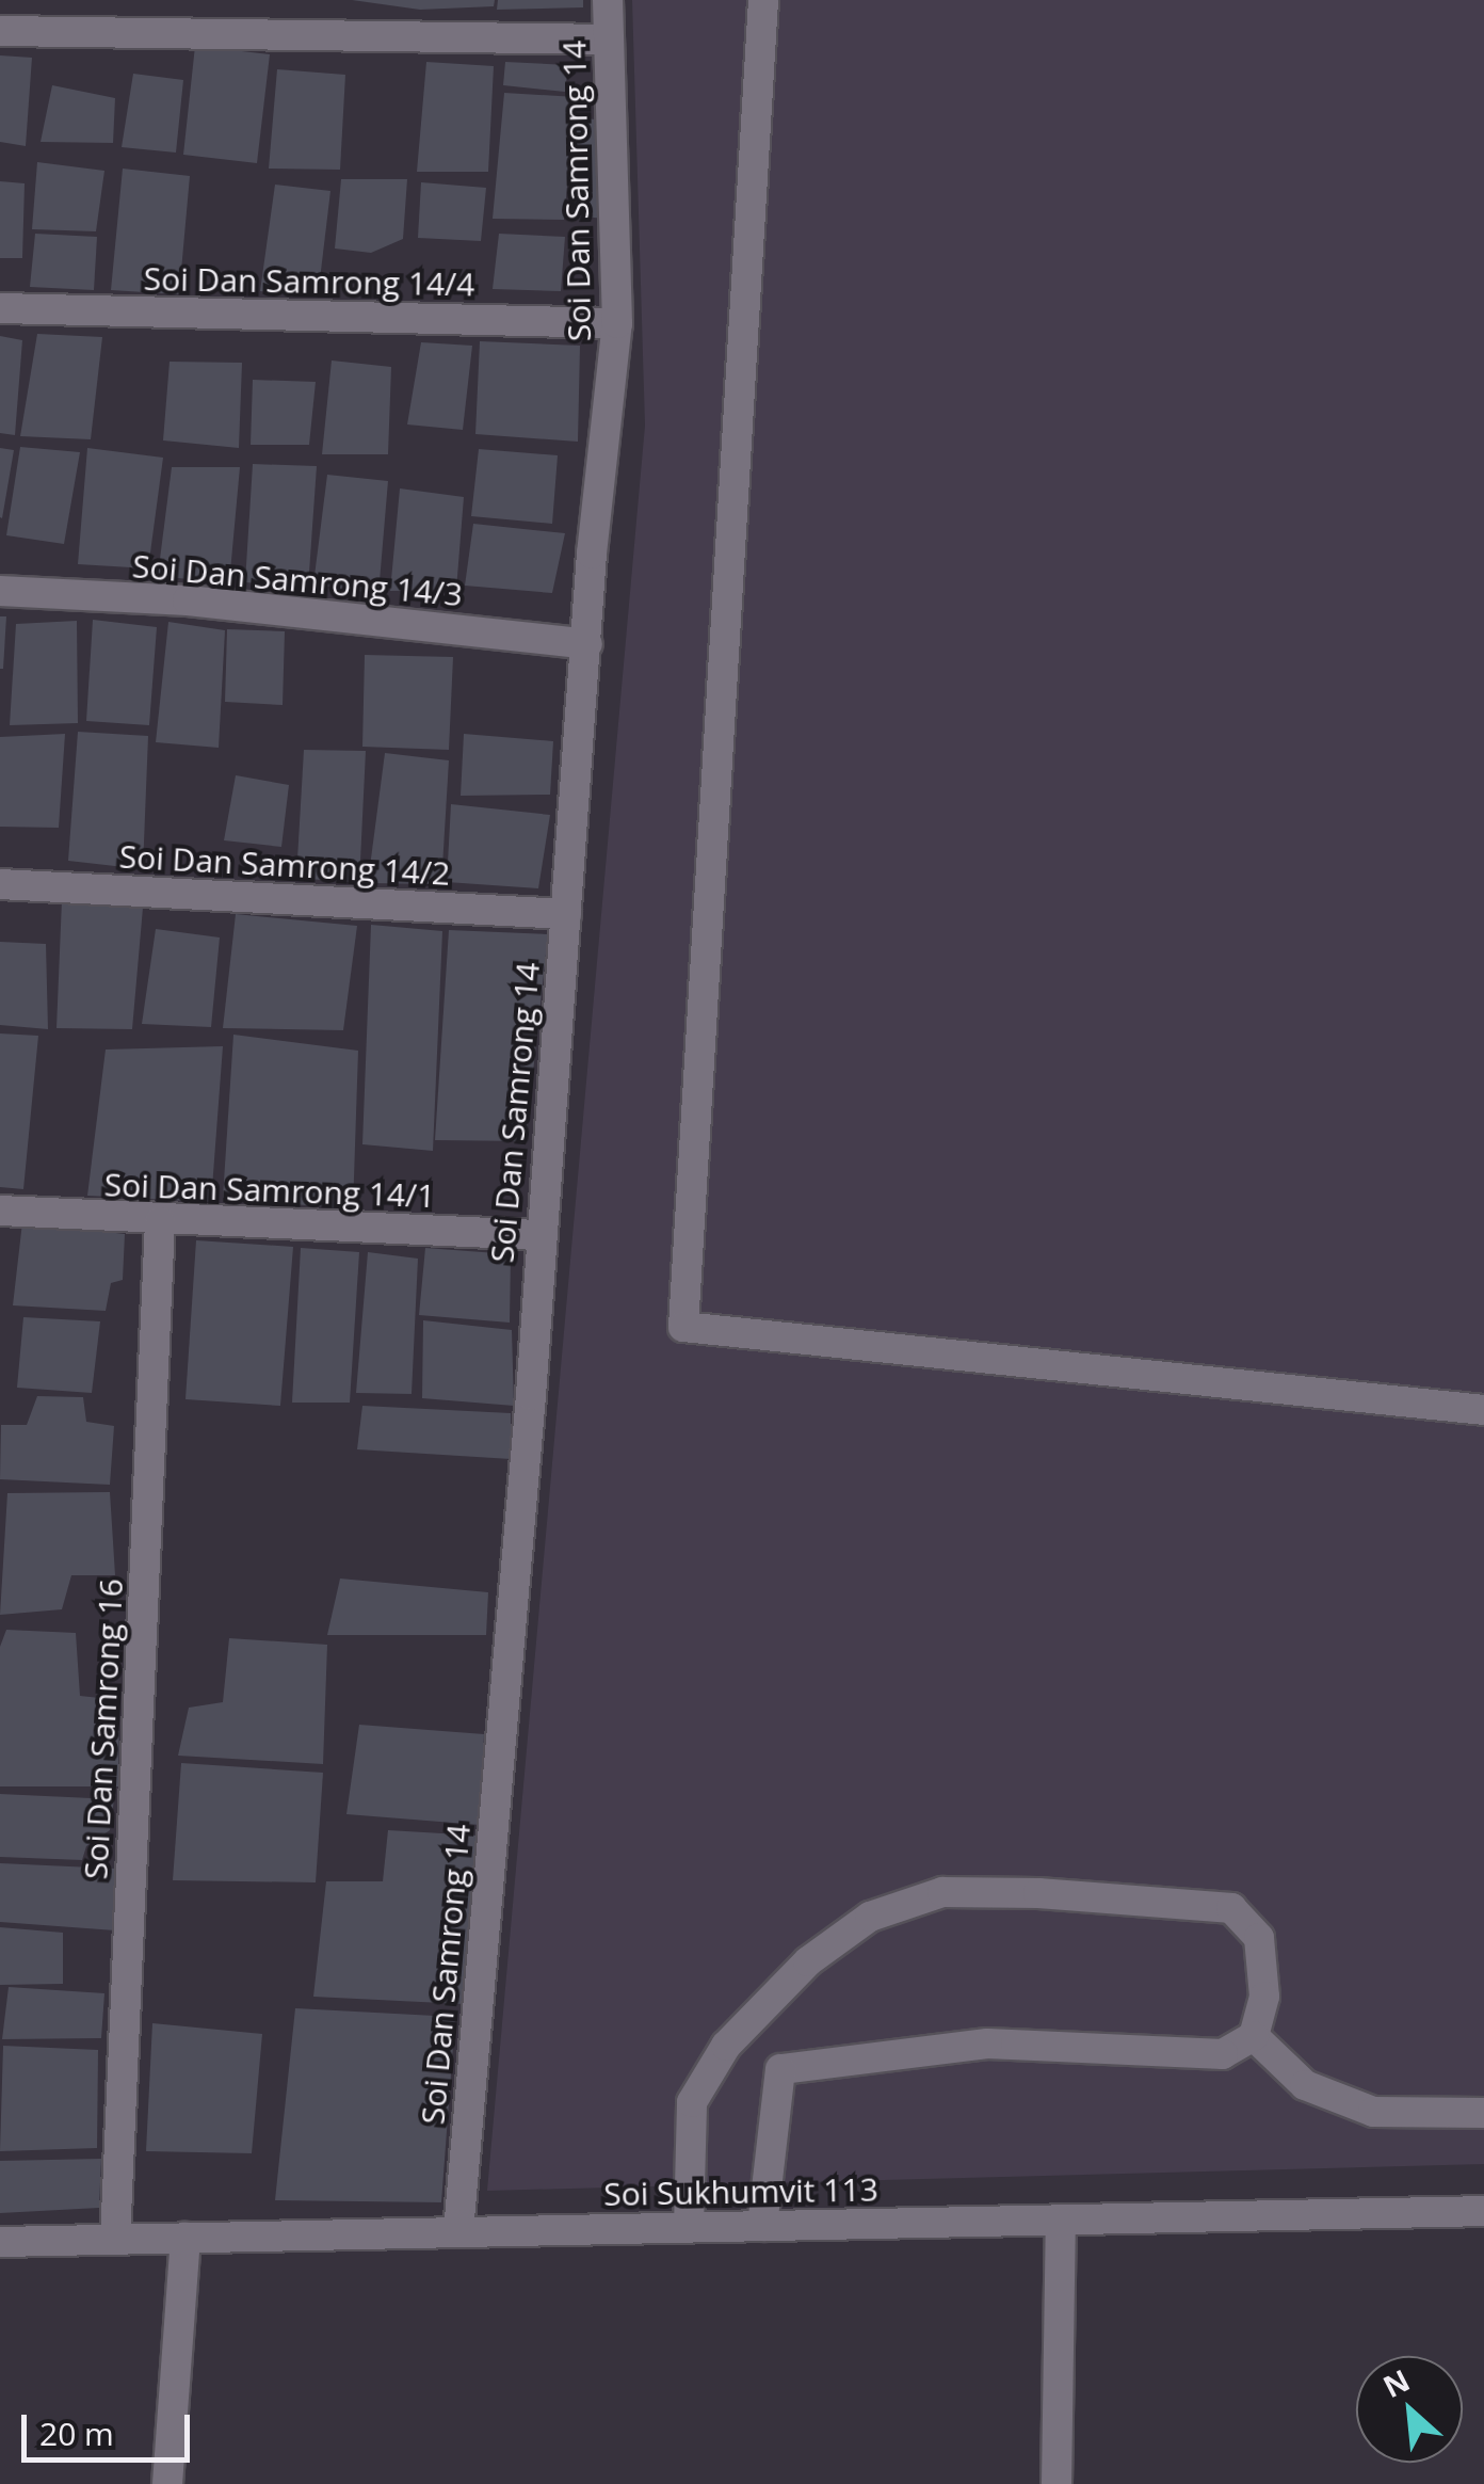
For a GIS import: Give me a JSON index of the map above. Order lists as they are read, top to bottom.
{
  "streets": {
    "street": [
      "Soi Dan Samrong 14",
      "Soi Dan Samrong 14/4",
      "Soi Dan Samrong 14/3",
      "Soi Dan Samrong 14/2",
      "Soi Dan Samrong 14/1",
      "Soi Dan Samrong 16",
      "Soi Sukhumvit 113"
    ]
  },
  "crossings": [
    ["Soi Dan Samrong 14", "Soi Dan Samrong 14/4"],
    ["Soi Dan Samrong 14", "Soi Dan Samrong 14/3"],
    ["Soi Dan Samrong 14", "Soi Dan Samrong 14/2"],
    ["Soi Dan Samrong 14", "Soi Dan Samrong 14/1"],
    ["Soi Dan Samrong 14", "Soi Sukhumvit 113"],
    ["Soi Dan Samrong 14/1", "Soi Dan Samrong 16"],
    ["Soi Dan Samrong 16", "Soi Sukhumvit 113"]
  ],
  "scale_bar": "20 m",
  "north": "top left"
}
